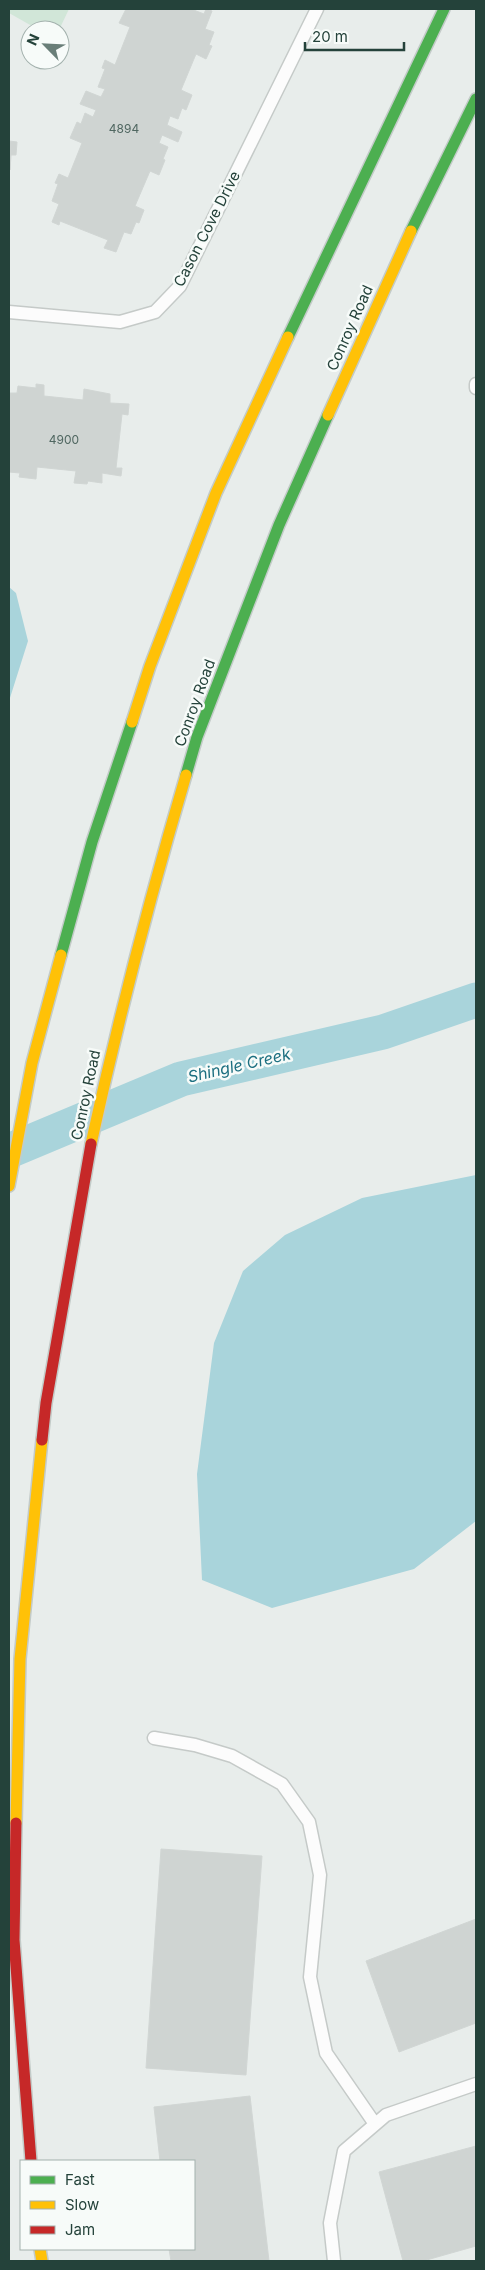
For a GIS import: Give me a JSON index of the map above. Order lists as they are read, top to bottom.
{
  "streets": {
    "main road": ["Conroy Road"],
    "lane": ["Cason Cove Drive"]
  },
  "water": ["Shingle Creek"],
  "house_numbers": ["4894", "4900"],
  "legend": ["Fast", "Slow", "Jam"],
  "scale_bar": "20 m",
  "north": "top left"
}
